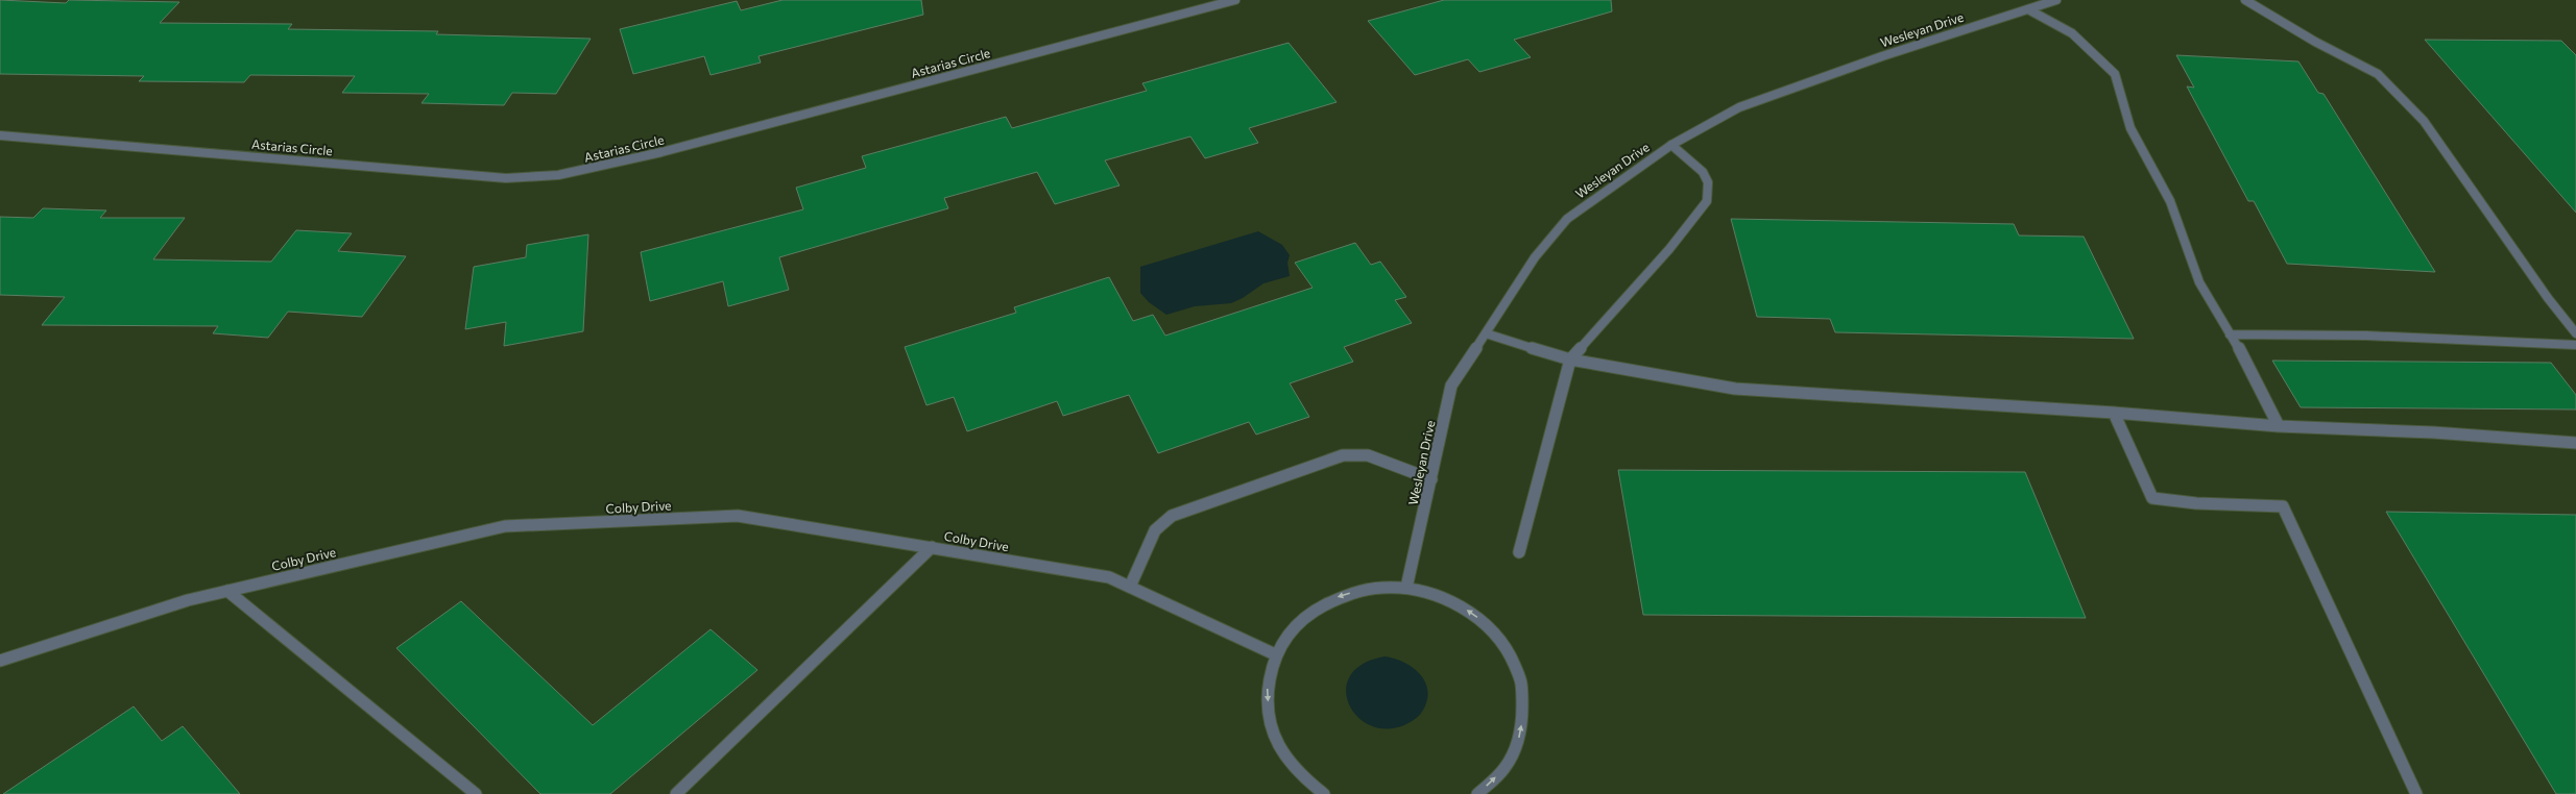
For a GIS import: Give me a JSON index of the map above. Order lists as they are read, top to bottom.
{
  "streets": {
    "street": ["Wesleyan Drive", "Astarias Circle", "Colby Drive"]
  }
}
